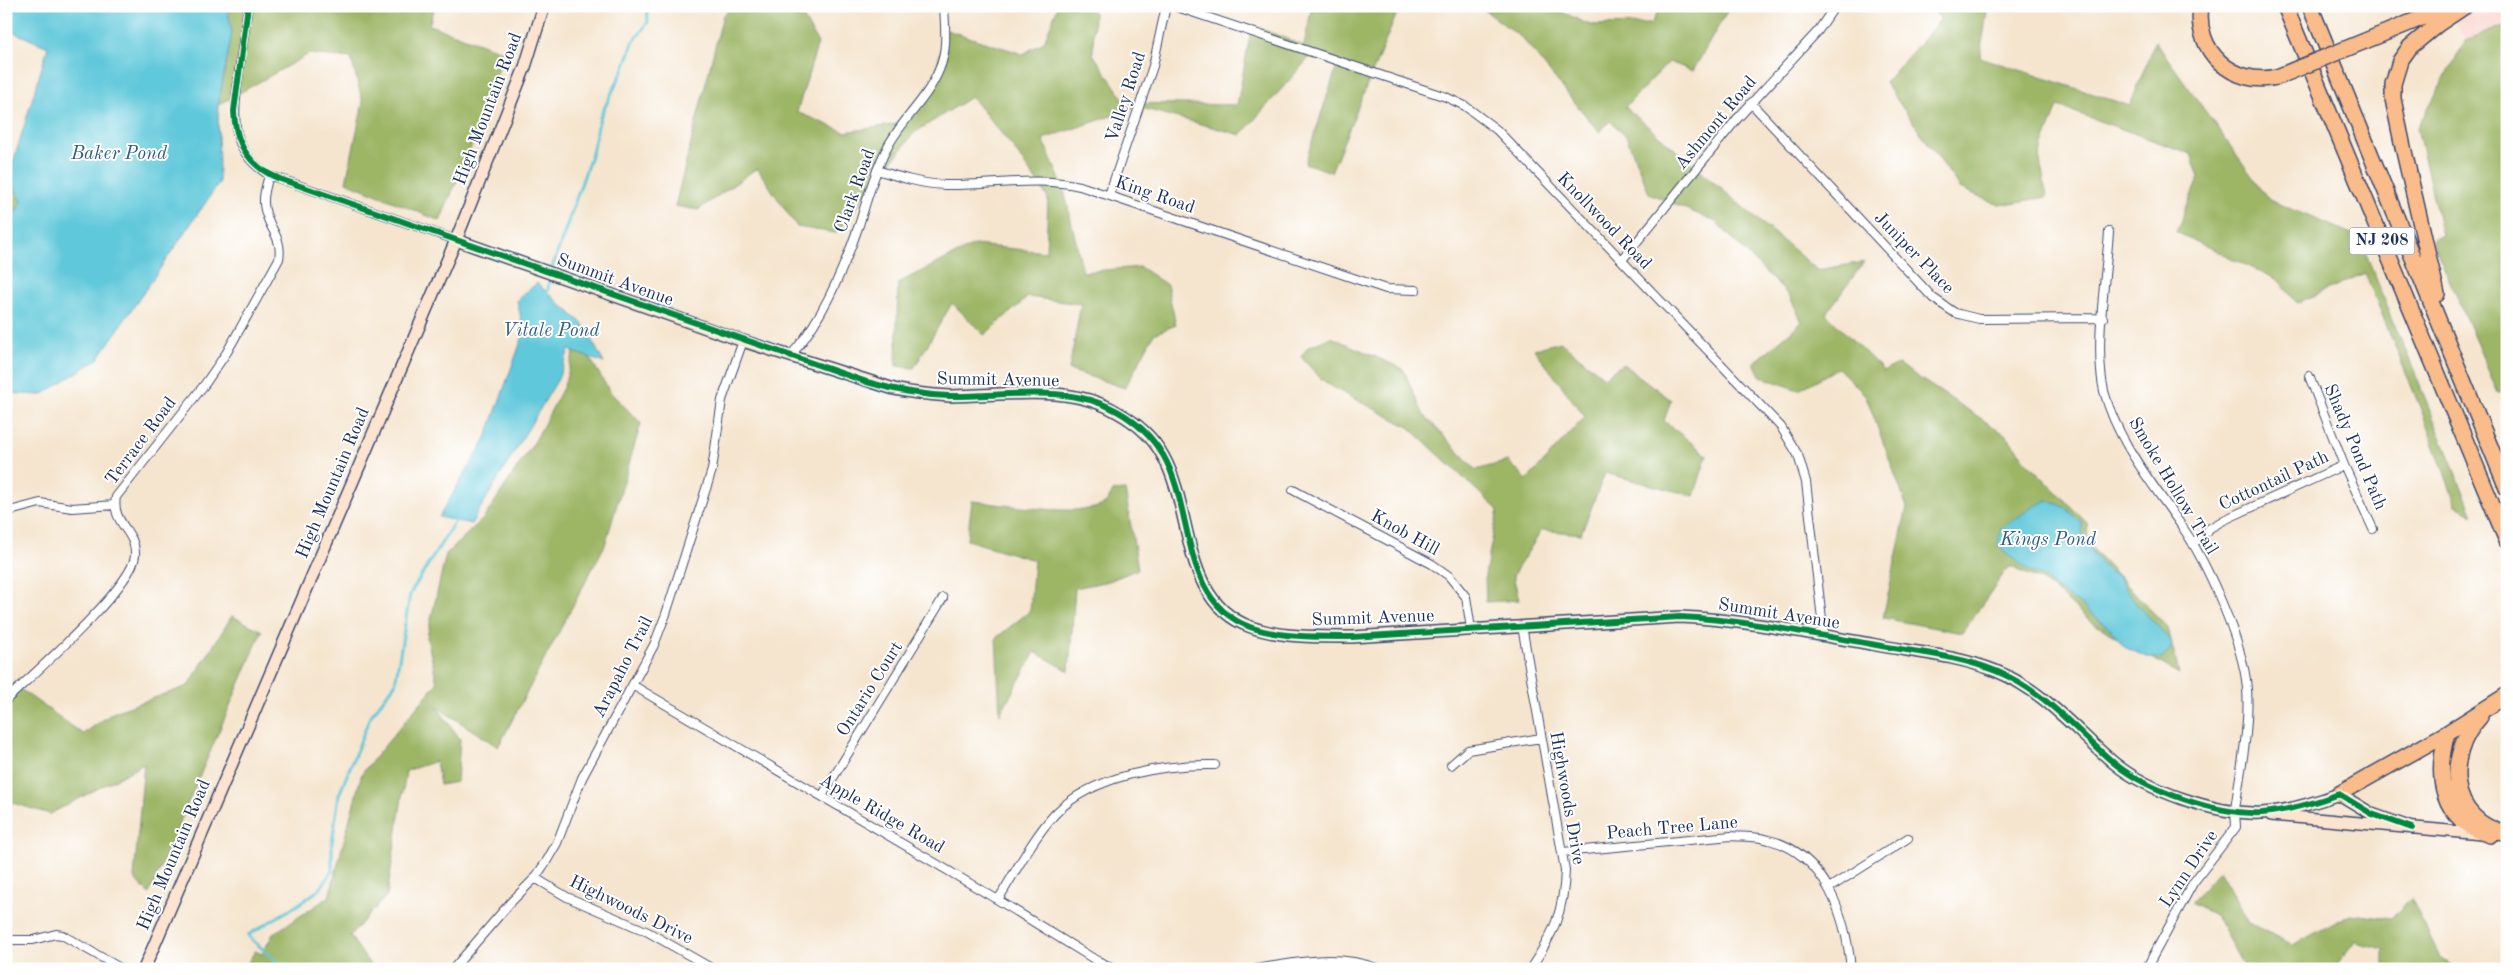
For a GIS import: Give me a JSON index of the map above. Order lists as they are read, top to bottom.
{
  "streets": {
    "highway": ["NJ 208"],
    "street": [
      "Valley Road",
      "High Mountain Road",
      "Ashmont Road",
      "Clark Road",
      "King Road",
      "Knollwood Road",
      "Juniper Place",
      "Summit Avenue",
      "Terrace Road",
      "Shady Pond Path",
      "Cottontail Path",
      "Smoke Hollow Trail",
      "Knob Hill",
      "Arapaho Trail",
      "Ontario Court",
      "Highwoods Drive",
      "Apple Ridge Road",
      "Peach Tree Lane",
      "Lynn Drive"
    ]
  },
  "crossings": [
    ["Valley Road", "King Road"],
    ["High Mountain Road", "Summit Avenue"],
    ["Ashmont Road", "Knollwood Road"],
    ["Ashmont Road", "Juniper Place"],
    ["Clark Road", "King Road"],
    ["Clark Road", "Summit Avenue"],
    ["Knollwood Road", "Summit Avenue"],
    ["Juniper Place", "Smoke Hollow Trail"],
    ["Summit Avenue", "Terrace Road"],
    ["Summit Avenue", "Smoke Hollow Trail"],
    ["Summit Avenue", "Knob Hill"],
    ["Summit Avenue", "Arapaho Trail"],
    ["Summit Avenue", "Highwoods Drive"],
    ["Summit Avenue", "Lynn Drive"],
    ["Shady Pond Path", "Cottontail Path"],
    ["Cottontail Path", "Smoke Hollow Trail"],
    ["Smoke Hollow Trail", "Lynn Drive"],
    ["Arapaho Trail", "Highwoods Drive"],
    ["Arapaho Trail", "Apple Ridge Road"],
    ["Ontario Court", "Apple Ridge Road"],
    ["Highwoods Drive", "Peach Tree Lane"]
  ],
  "water": ["Baker Pond", "Vitale Pond", "Kings Pond"]
}
